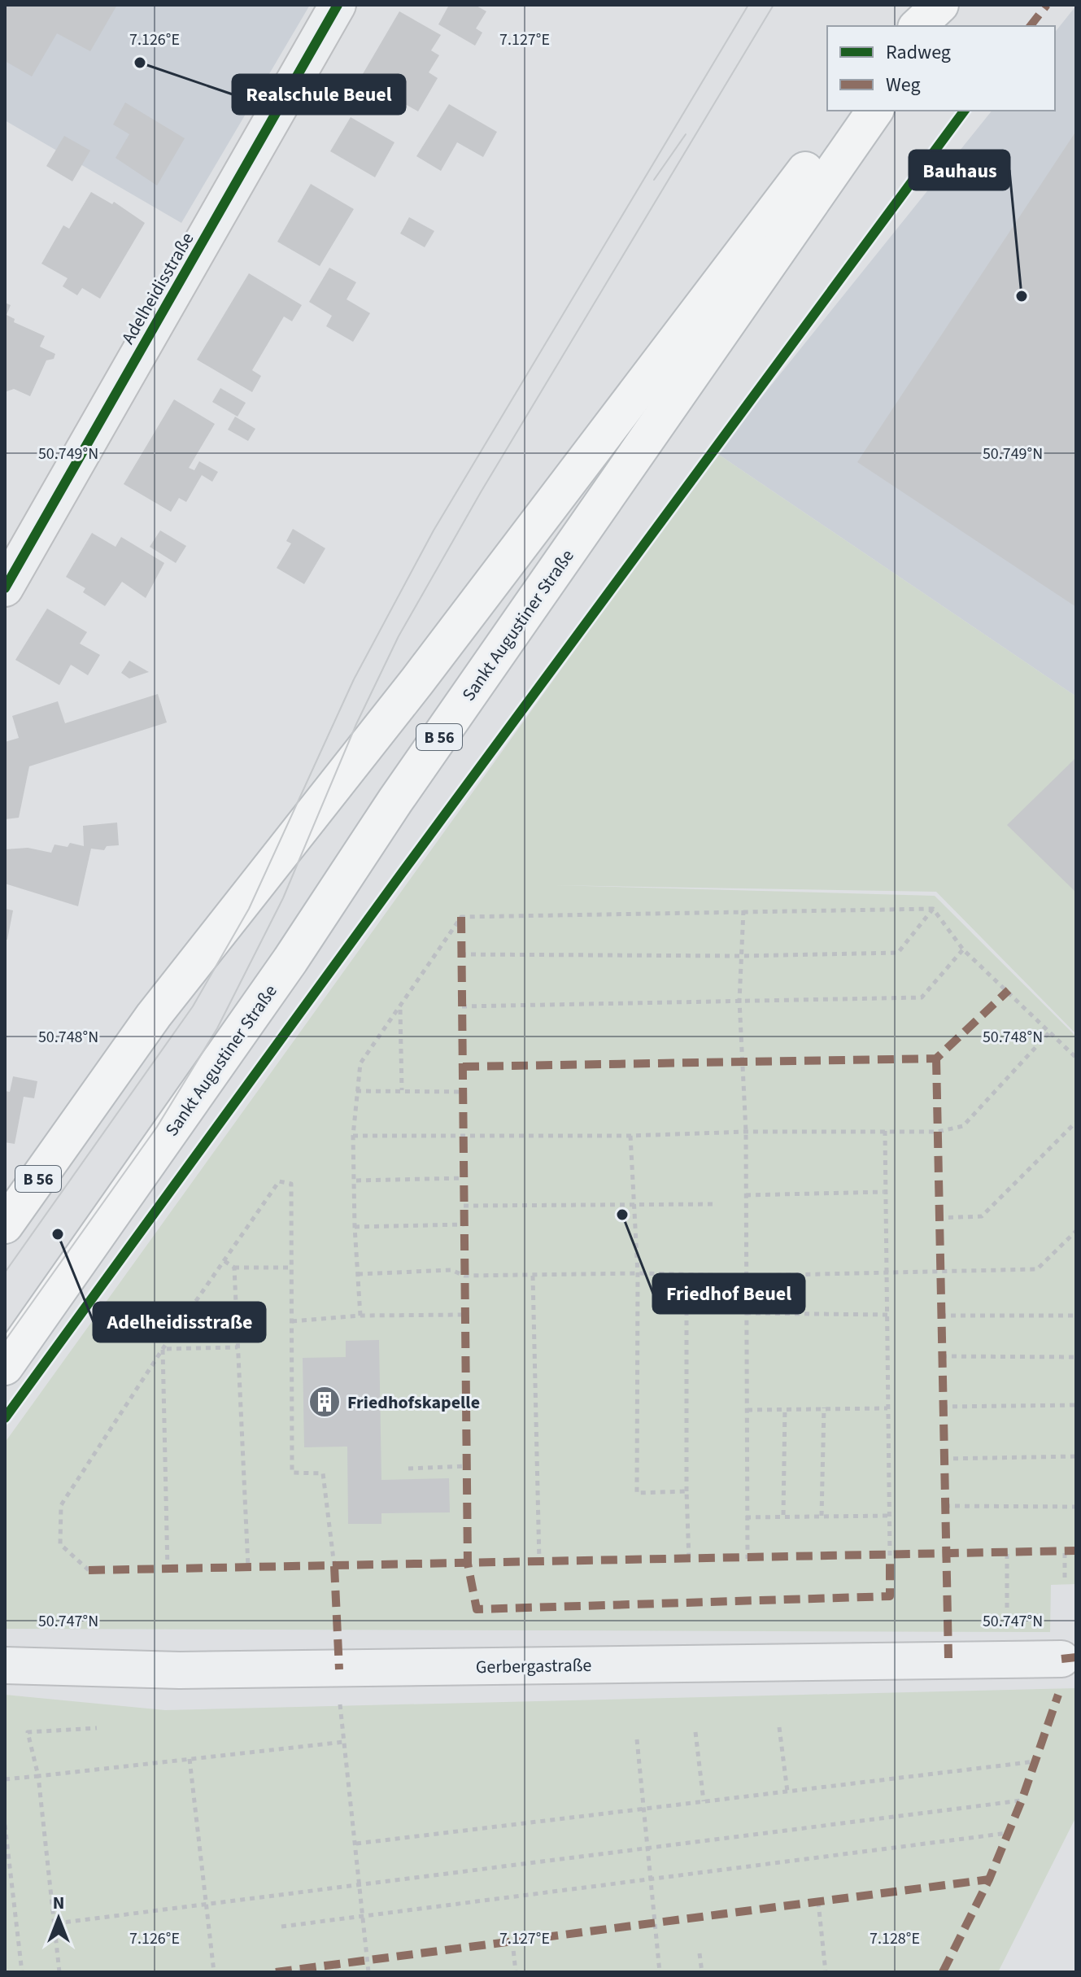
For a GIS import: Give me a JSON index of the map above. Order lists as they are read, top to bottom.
{
  "streets": {
    "main road": ["Sankt Augustiner Straße", "B 56"],
    "street": ["Adelheidisstraße", "Gerbergastraße"]
  },
  "places": {
    "other": [
      "Realschule Beuel",
      "Bauhaus",
      "Friedhof Beuel",
      "Adelheidisstraße"
    ],
    "building": ["Friedhofskapelle"]
  },
  "legend": ["Radweg", "Weg"],
  "north": "top",
  "coordinates": [
    "7.126°E",
    "7.127°E",
    "50.749°N",
    "50.748°N",
    "50.747°N",
    "7.128°E"
  ]
}
